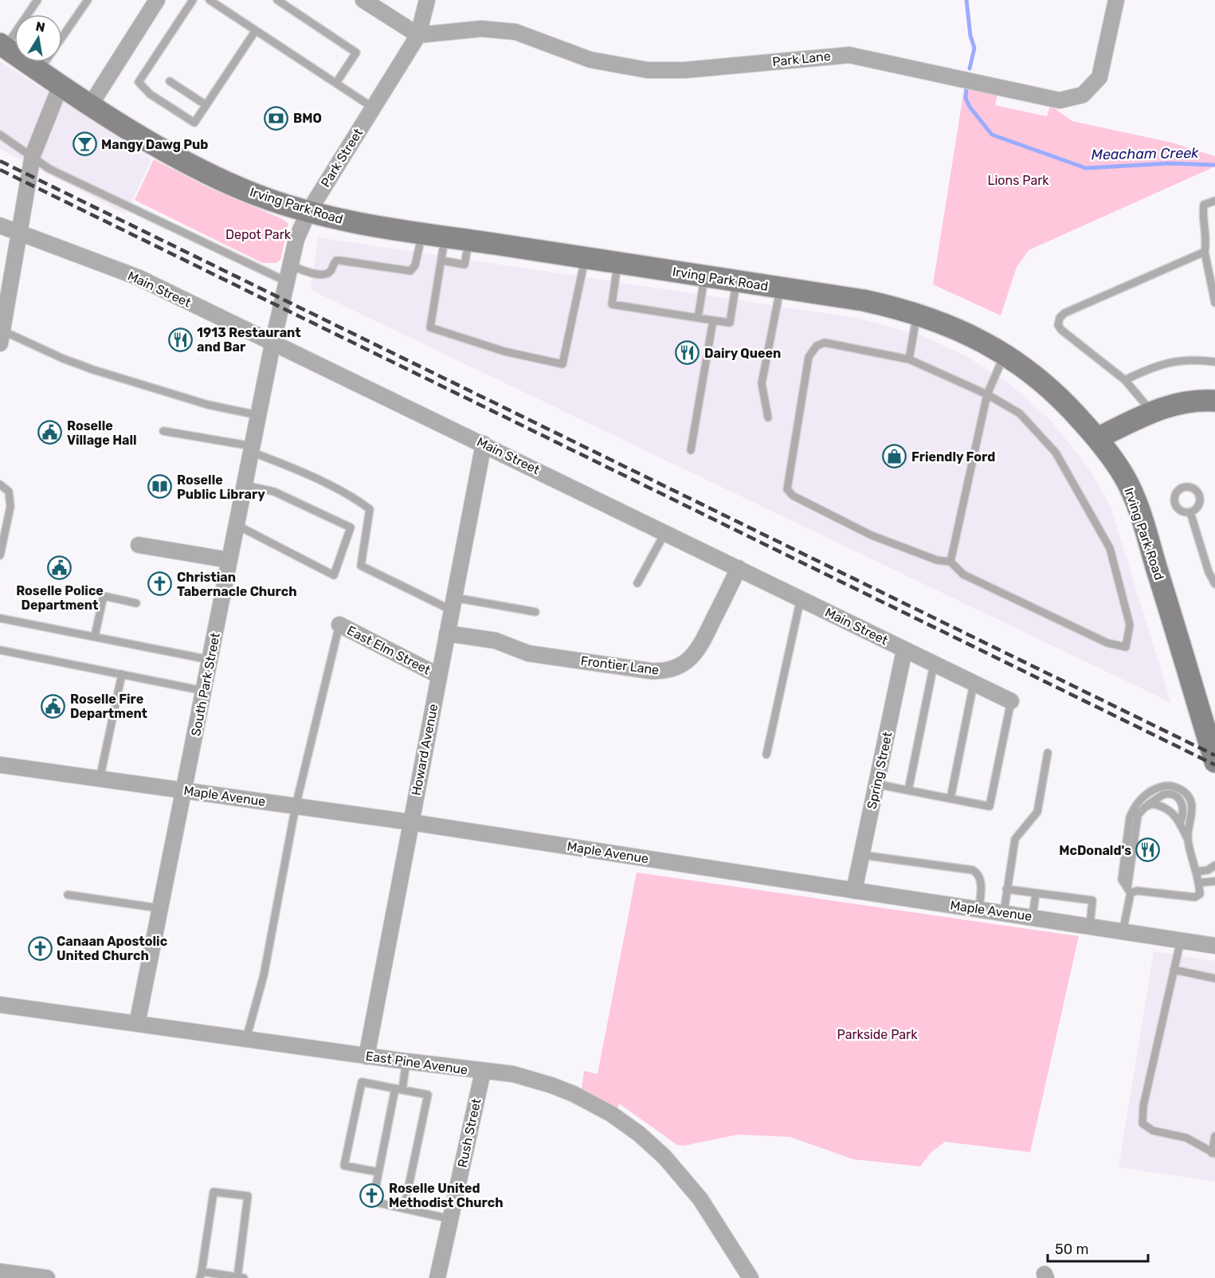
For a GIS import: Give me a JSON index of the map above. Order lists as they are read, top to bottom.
{
  "streets": {
    "main road": ["Irving Park Road"],
    "street": [
      "Park Lane",
      "Park Street",
      "Main Street",
      "East Elm Street",
      "Frontier Lane",
      "South Park Street",
      "Howard Avenue",
      "Spring Street",
      "Maple Avenue",
      "East Pine Avenue",
      "Rush Street"
    ]
  },
  "crossings": [
    ["Park Lane", "Park Street"],
    ["Park Street", "Irving Park Road"],
    ["Park Street", "Main Street"],
    ["Park Street", "South Park Street"],
    ["Main Street", "Frontier Lane"],
    ["Main Street", "South Park Street"],
    ["Main Street", "Howard Avenue"],
    ["Main Street", "Spring Street"],
    ["East Elm Street", "Howard Avenue"],
    ["Frontier Lane", "Howard Avenue"],
    ["South Park Street", "Maple Avenue"],
    ["South Park Street", "East Pine Avenue"],
    ["Howard Avenue", "Maple Avenue"],
    ["Howard Avenue", "East Pine Avenue"],
    ["Spring Street", "Maple Avenue"],
    ["East Pine Avenue", "Rush Street"]
  ],
  "water": ["Meacham Creek"],
  "parks": ["Lions Park", "Depot Park", "Parkside Park"],
  "places": {
    "bank": ["BMO"],
    "bar": ["Mangy Dawg Pub"],
    "restaurant": ["1913 Restaurant and Bar", "Dairy Queen", "McDonald's"],
    "public building": ["Roselle Village Hall", "Roselle Police Department", "Roselle Fire Department"],
    "shop": ["Friendly Ford"],
    "library": ["Roselle Public Library"],
    "church": ["Christian Tabernacle Church", "Canaan Apostolic United Church", "Roselle United Methodist Church"]
  },
  "scale_bar": "50 m",
  "north": "top"
}
